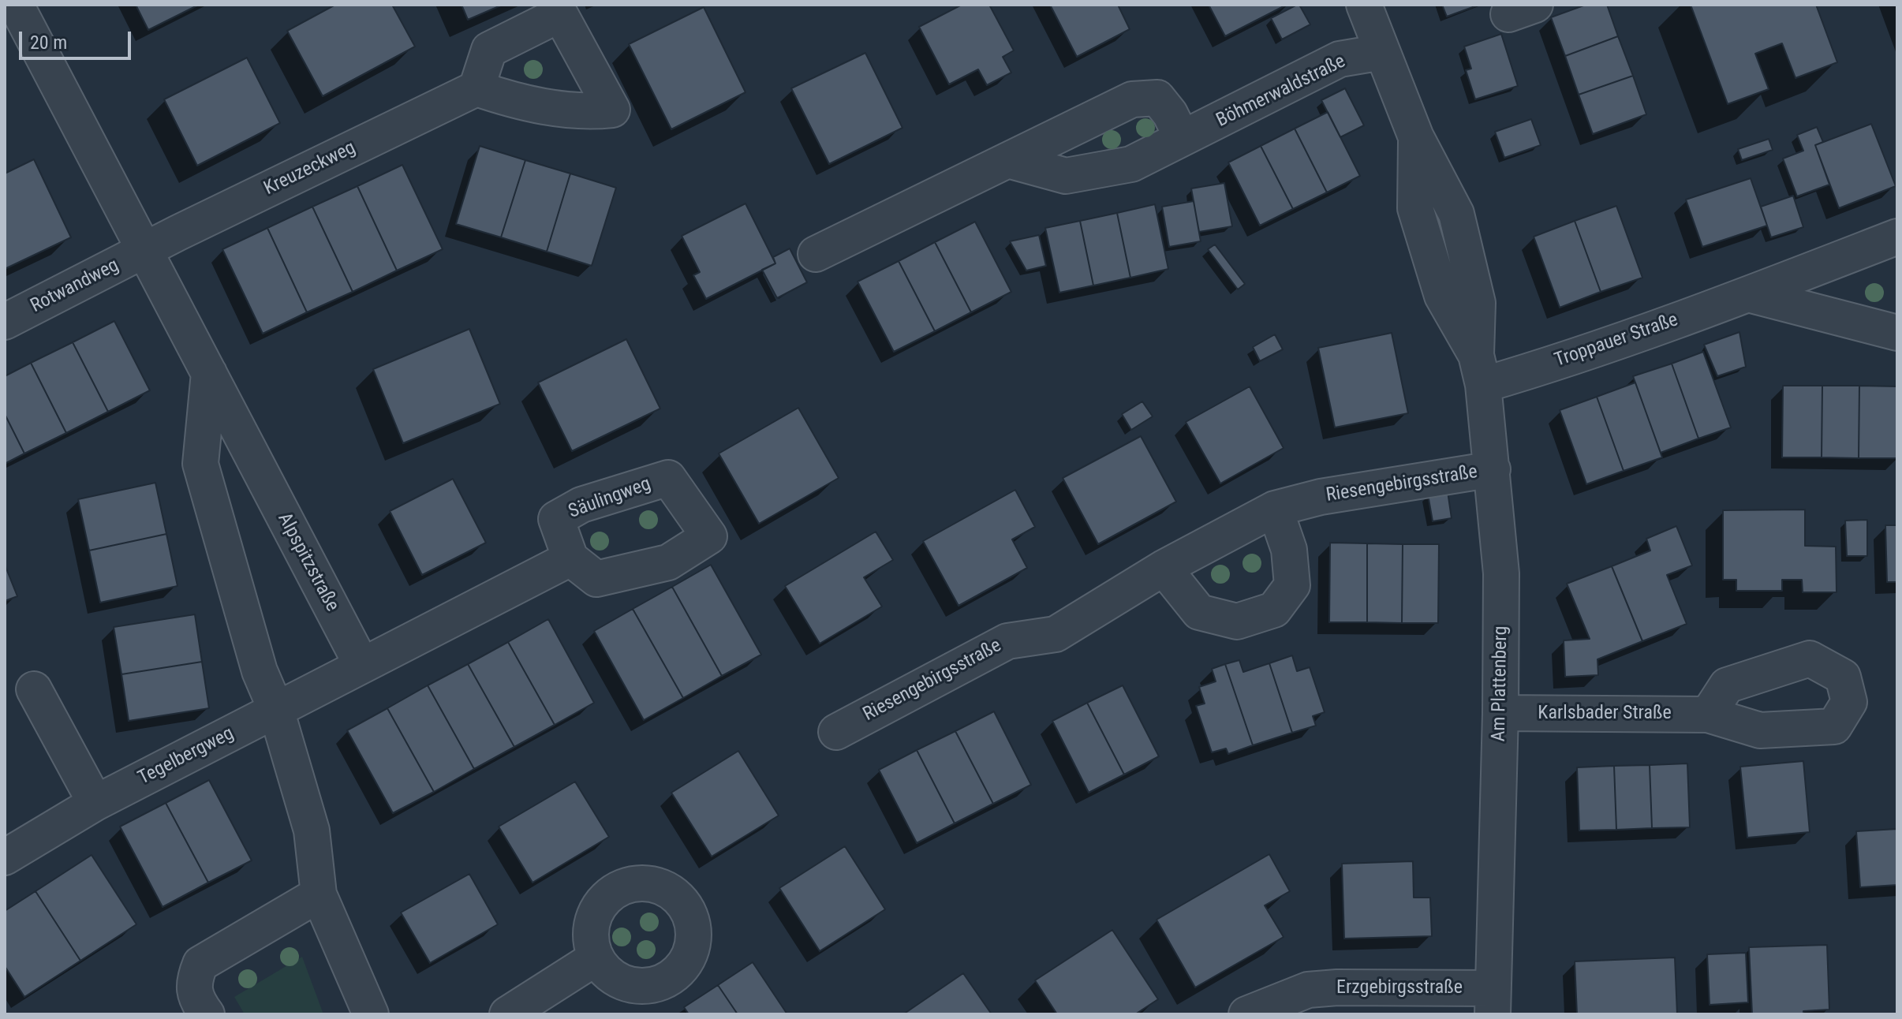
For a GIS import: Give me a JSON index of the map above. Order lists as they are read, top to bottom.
{
  "streets": {
    "street": [
      "Böhmerwaldstraße",
      "Kreuzeckweg",
      "Rotwandweg",
      "Troppauer Straße",
      "Riesengebirgsstraße",
      "Alpspitzstraße",
      "Am Plattenberg",
      "Karlsbader Straße",
      "Tegelbergweg",
      "Erzgebirgsstraße"
    ]
  },
  "crossings": [
    ["Böhmerwaldstraße", "Am Plattenberg"],
    ["Kreuzeckweg", "Rotwandweg"],
    ["Kreuzeckweg", "Alpspitzstraße"],
    ["Rotwandweg", "Alpspitzstraße"],
    ["Troppauer Straße", "Am Plattenberg"],
    ["Riesengebirgsstraße", "Am Plattenberg"],
    ["Am Plattenberg", "Karlsbader Straße"],
    ["Am Plattenberg", "Erzgebirgsstraße"]
  ],
  "scale_bar": "20 m"
}
